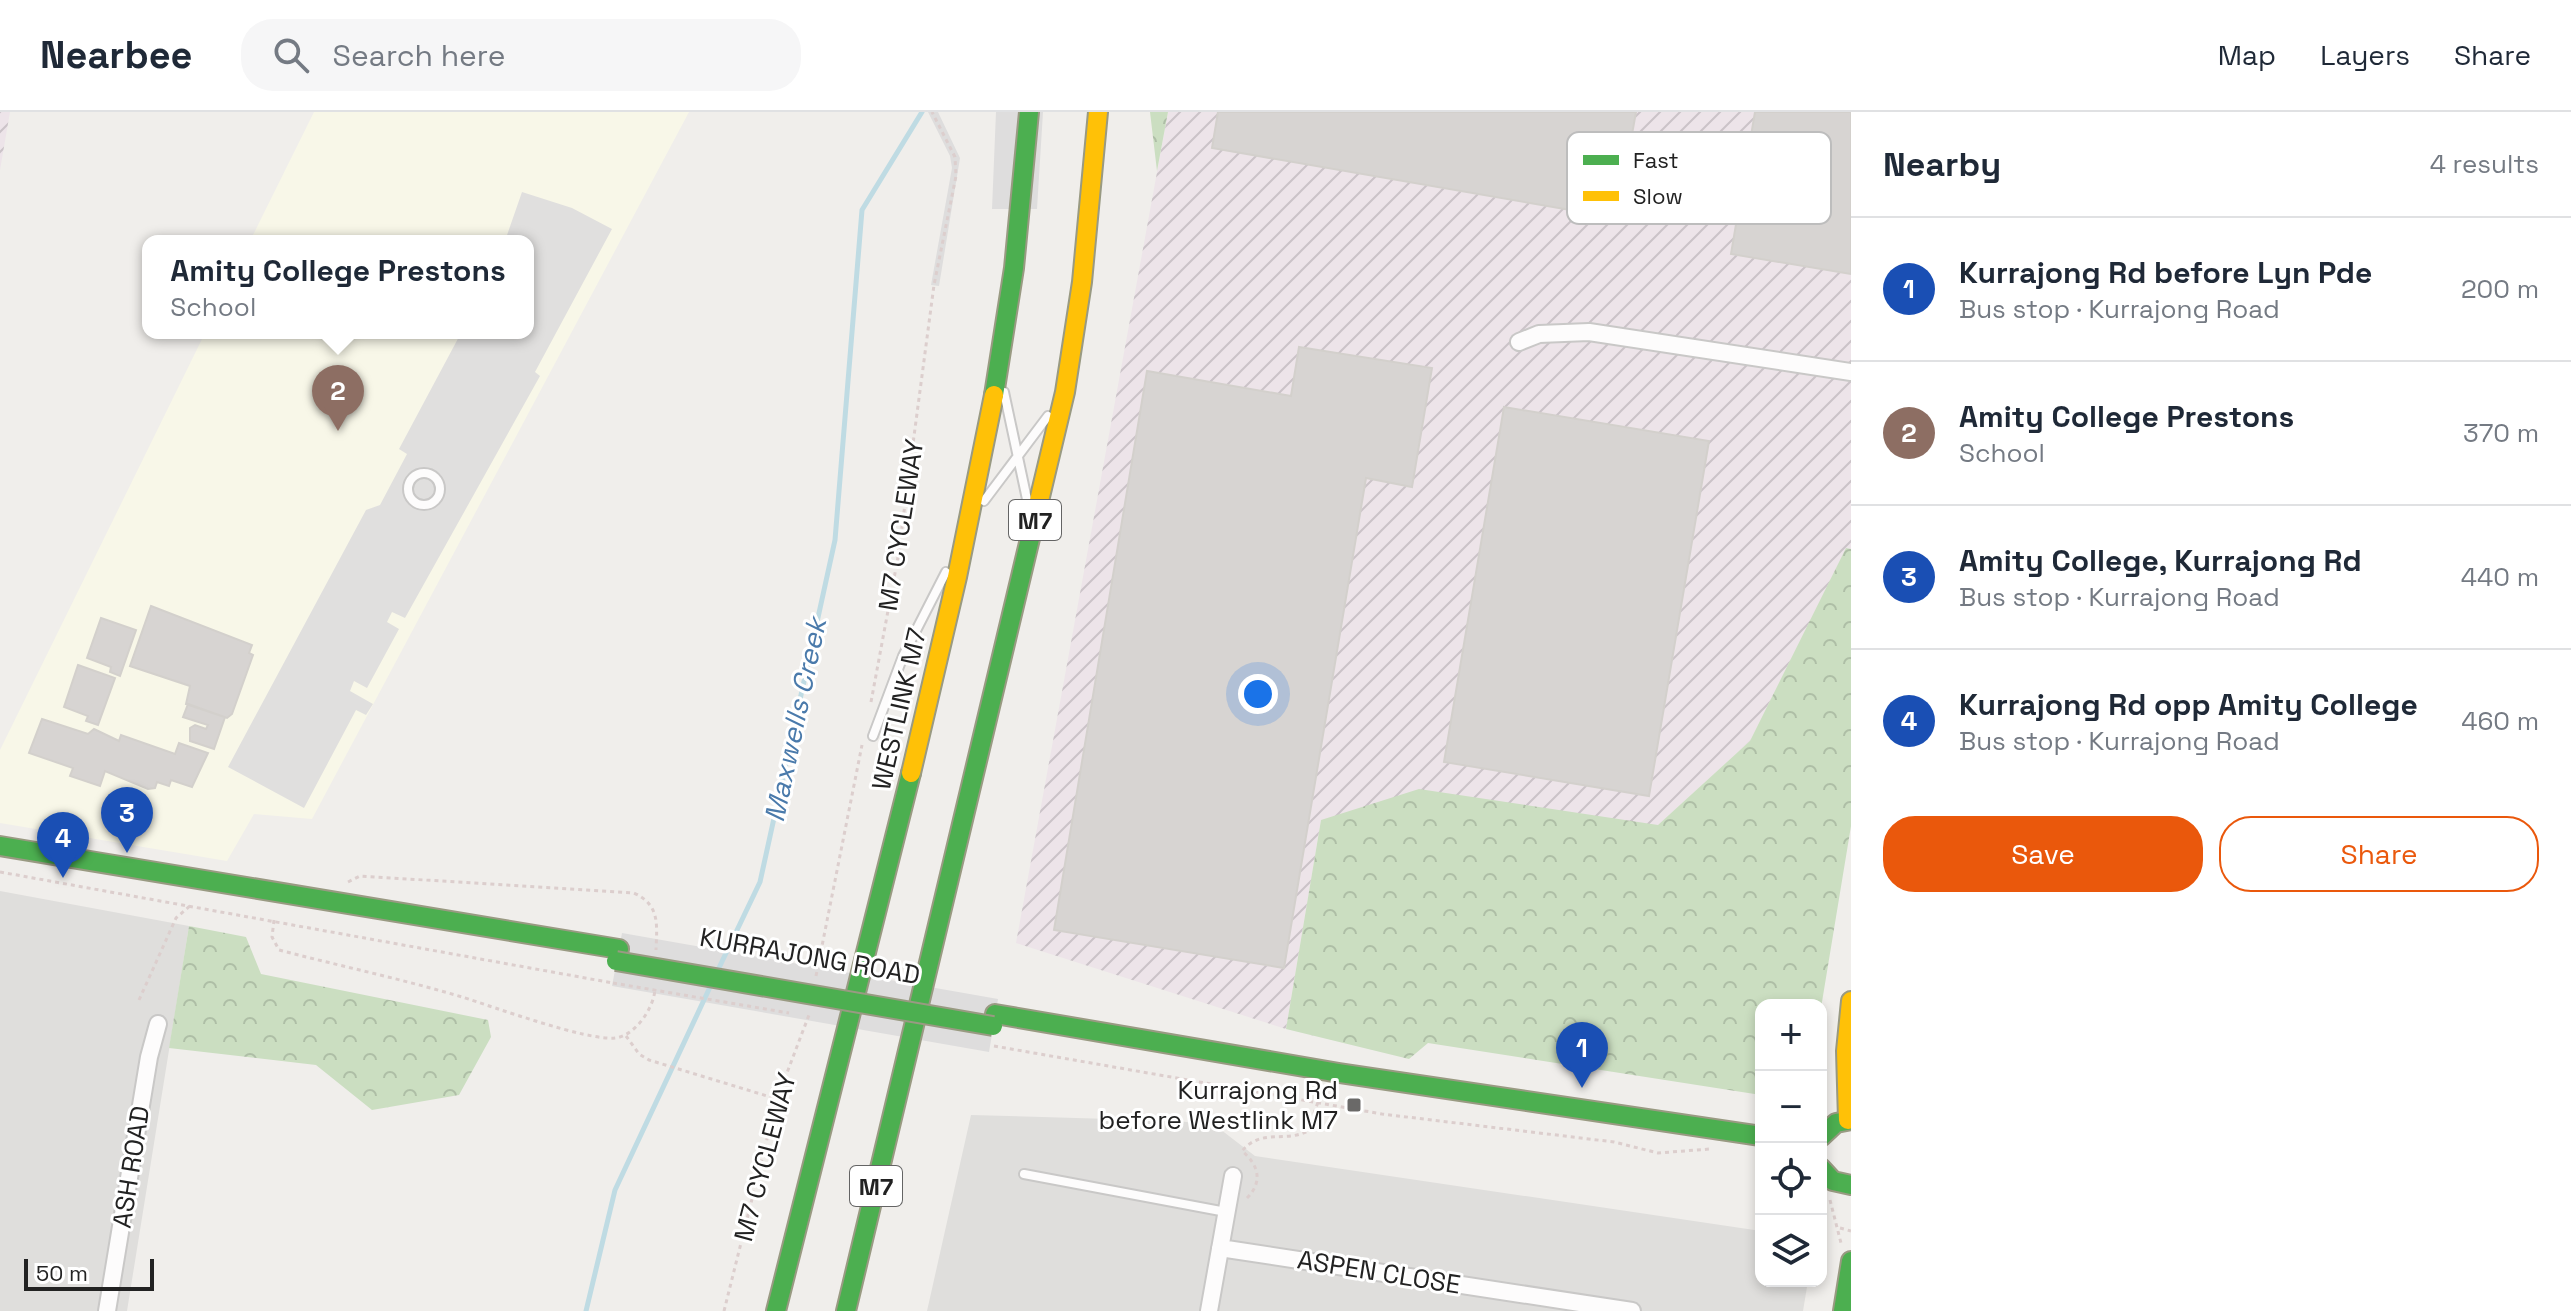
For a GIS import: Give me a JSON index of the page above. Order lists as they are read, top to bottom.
{
  "streets": {
    "main road": ["M7", "WESTLINK M7", "KURRAJONG ROAD"],
    "street": ["ASH ROAD", "ASPEN CLOSE"],
    "path": ["M7 CYCLEWAY"]
  },
  "crossings": [
    ["M7", "WESTLINK M7"]
  ],
  "water": ["Maxwells Creek"],
  "places": {
    "transit": ["Kurrajong Rd before Westlink M7"]
  },
  "legend": ["Fast", "Slow"],
  "scale_bar": "50 m",
  "page": {
    "header": "Nearbee",
    "search": "Search here",
    "nav": ["Map", "Layers", "Share"],
    "heading": ["Nearby", "4 results"],
    "list": [
      {
        "mark": "1",
        "name": "Kurrajong Rd before Lyn Pde",
        "note": "Bus stop · Kurrajong Road",
        "value": "200 m"
      },
      {
        "mark": "2",
        "name": "Amity College Prestons",
        "note": "School",
        "value": "370 m"
      },
      {
        "mark": "3",
        "name": "Amity College, Kurrajong Rd",
        "note": "Bus stop · Kurrajong Road",
        "value": "440 m"
      },
      {
        "mark": "4",
        "name": "Kurrajong Rd opp Amity College",
        "note": "Bus stop · Kurrajong Road",
        "value": "460 m"
      }
    ],
    "popup": ["Amity College Prestons", "School"],
    "pins": [
      "2",
      "3",
      "4",
      "1"
    ],
    "buttons": ["Save", "Share"],
    "map_buttons": ["+", "−"],
    "scale": "50 m"
  }
}
